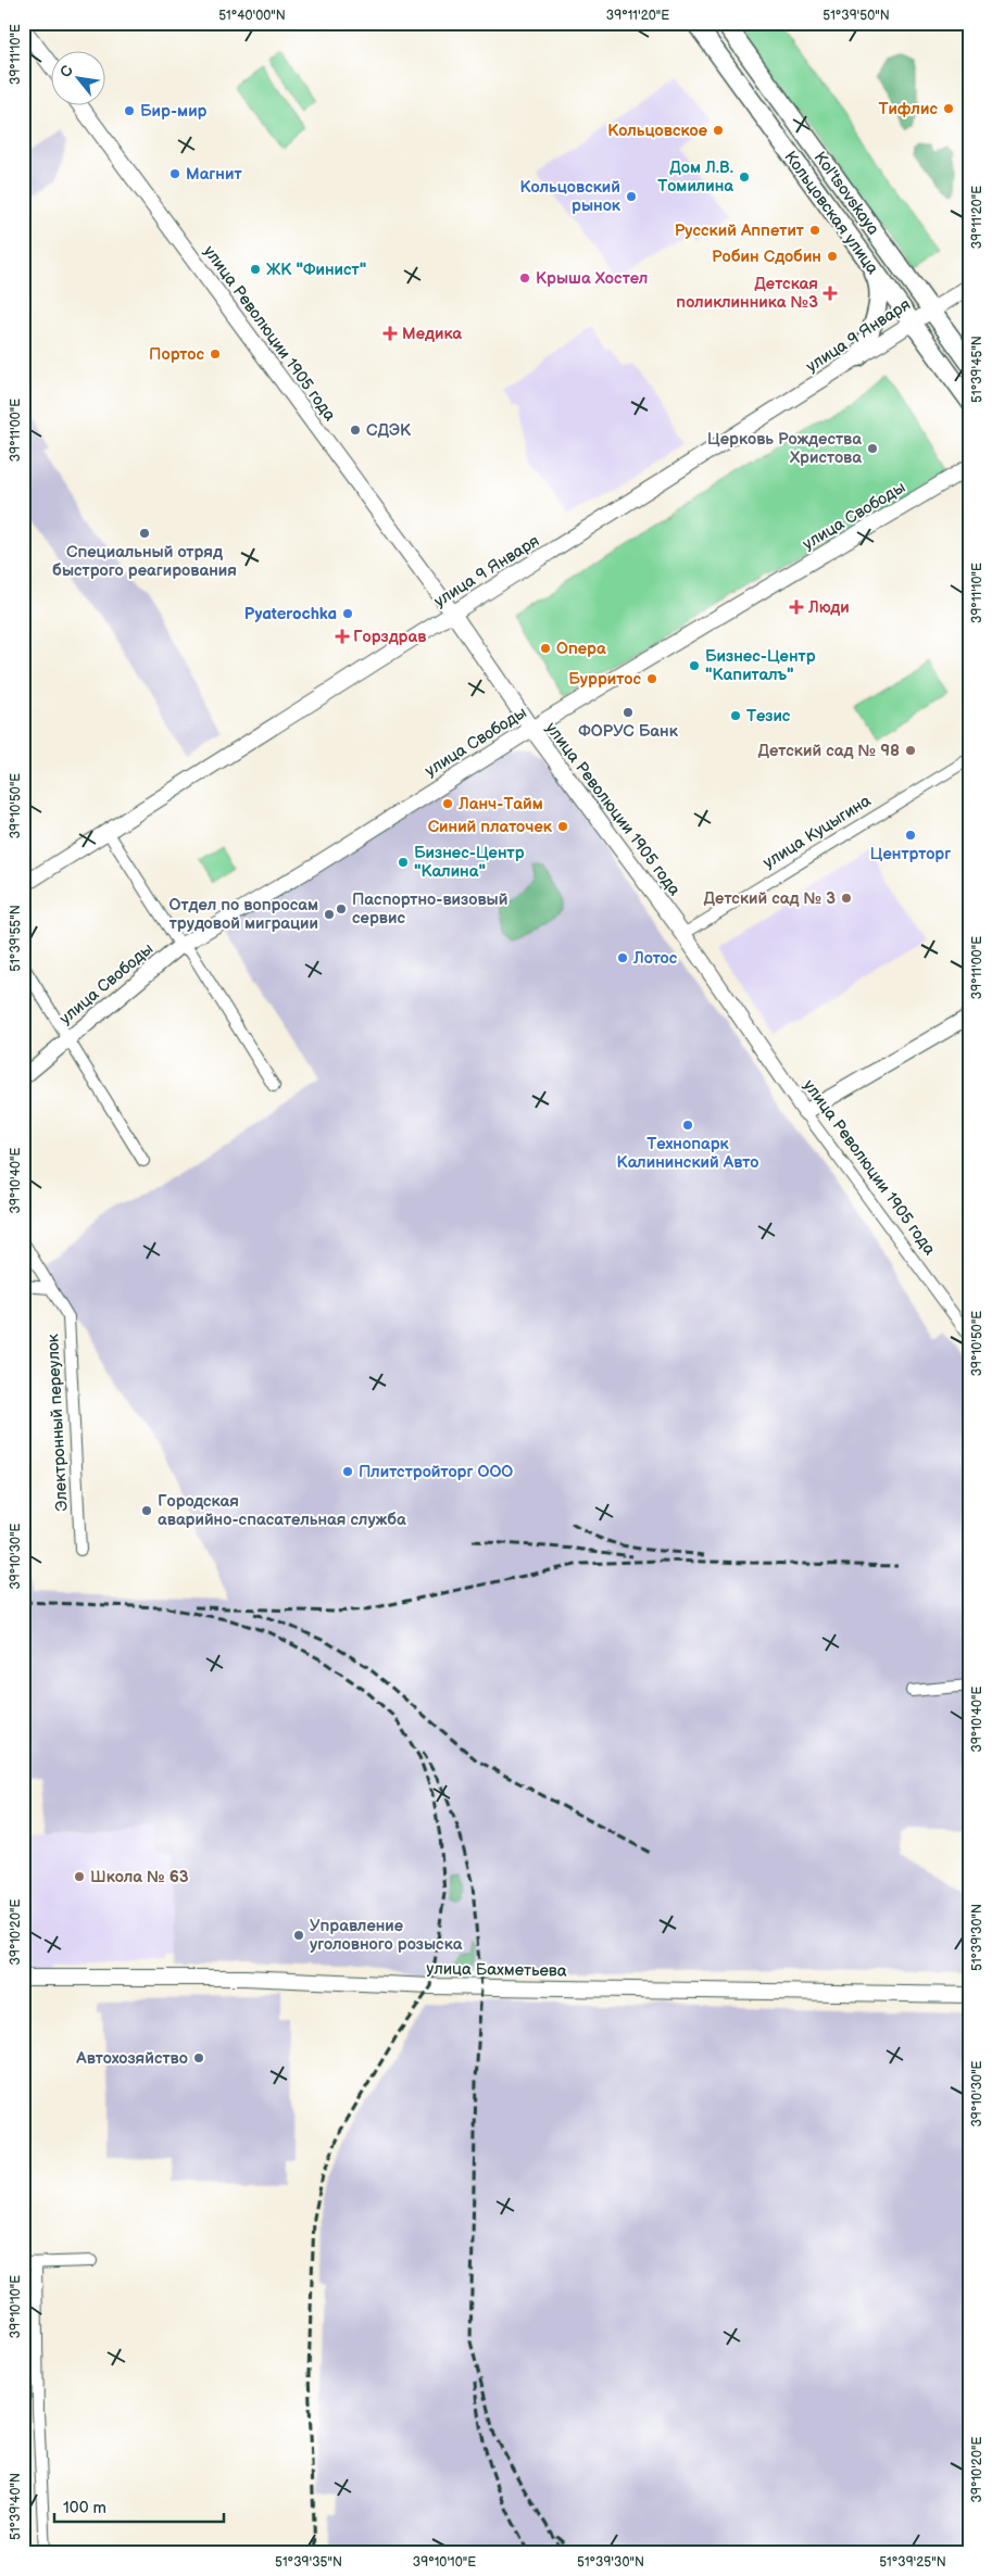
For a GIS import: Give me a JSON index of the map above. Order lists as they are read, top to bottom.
{
  "streets": {
    "main road": ["Kol'tsovskaya", "Кольцовская улица"],
    "street": [
      "улица Революции 1905 года",
      "улица 9 Января",
      "улица Свободы",
      "улица Куцыгина",
      "Электронный переулок",
      "улица Бахметьева"
    ]
  },
  "crossings": [
    ["Kol'tsovskaya", "улица 9 Января"],
    ["Кольцовская улица", "улица 9 Января"],
    ["улица Революции 1905 года", "улица 9 Января"],
    ["улица Революции 1905 года", "улица Свободы"],
    ["улица Революции 1905 года", "улица Куцыгина"]
  ],
  "places": {
    "other": [
      "Тифлис",
      "Бир-мир",
      "Кольцовское",
      "Магнит",
      "Дом Л.В. Томилина",
      "Кольцовский рынок",
      "Русский Аппетит",
      "Робин Сдобин",
      "ЖК \"Финист\"",
      "Крыша Хостел",
      "Портос",
      "СДЭК",
      "Церковь Рождества Христова",
      "Специальный отряд быстрого реагирования",
      "Pyaterochka",
      "Опера",
      "Бизнес-Центр \"Капиталъ\"",
      "Бурритос",
      "ФОРУС Банк",
      "Тезис",
      "Детский сад № 98",
      "Ланч-Тайм",
      "Синий платочек",
      "Центрторг",
      "Бизнес-Центр \"Калина\"",
      "Детский сад № 3",
      "Паспортно-визовый сервис",
      "Отдел по вопросам трудовой миграции",
      "Лотос",
      "Технопарк Калининский Авто",
      "Плитстройторг ООО",
      "Городская аварийно-спасательная служба",
      "Школа № 63",
      "Управление уголовного розыска",
      "Автохозяйство"
    ],
    "health": [
      "Детская поликлинника №3",
      "Медика",
      "Люди",
      "Горздрав"
    ]
  },
  "scale_bar": "100 m",
  "north": "top left",
  "coordinates": [
    "51°40'00\"N",
    "39°11'20\"E",
    "51°39'50\"N",
    "39°11'10\"E",
    "51°39'45\"N",
    "39°11'00\"E",
    "39°10'50\"E",
    "51°39'55\"N",
    "39°10'40\"E",
    "39°10'30\"E",
    "39°10'20\"E",
    "51°39'30\"N",
    "39°10'10\"E",
    "51°39'40\"N",
    "51°39'35\"N",
    "51°39'25\"N"
  ]
}
